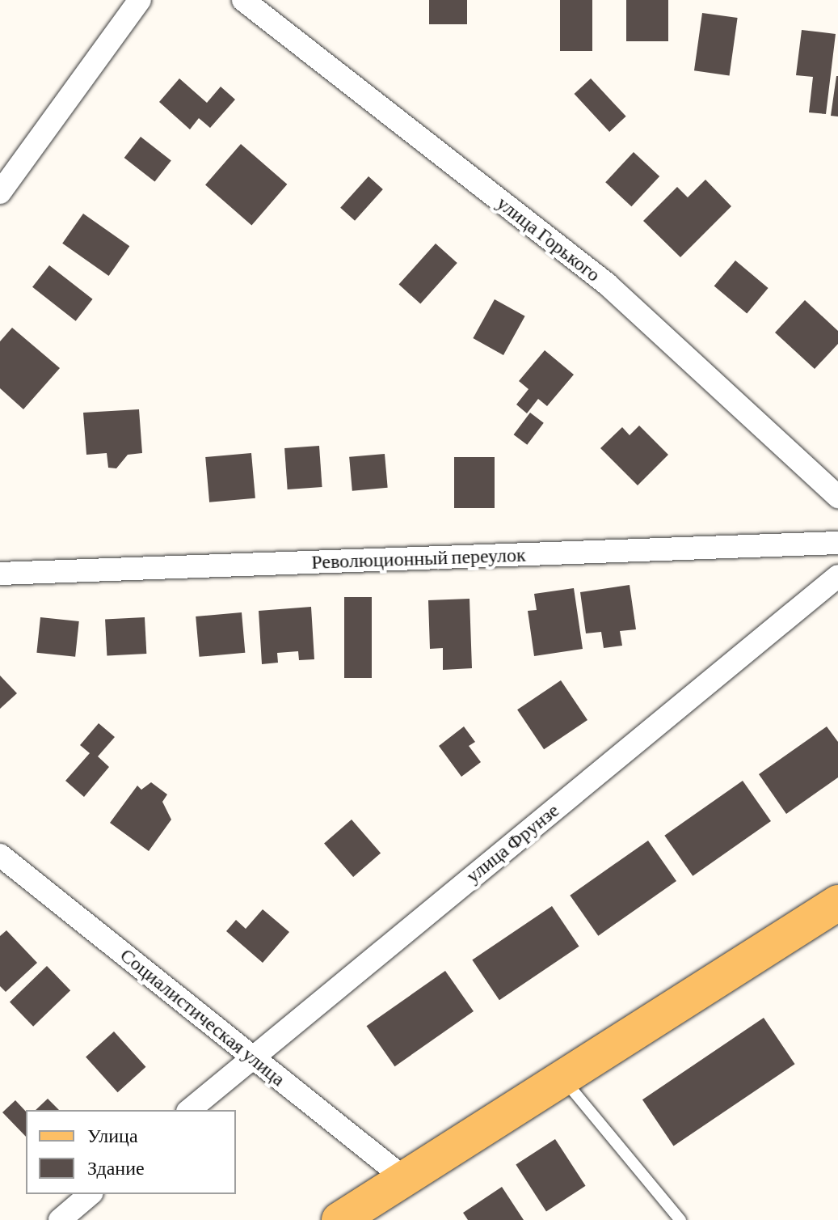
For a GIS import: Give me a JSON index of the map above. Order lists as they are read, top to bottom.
{
  "streets": {
    "street": [
      "улица Горького",
      "Революционный переулок",
      "улица Фрунзе",
      "Социалистическая улица"
    ]
  },
  "crossings": [
    ["улица Фрунзе", "Социалистическая улица"]
  ],
  "legend": ["Улица", "Здание"]
}
